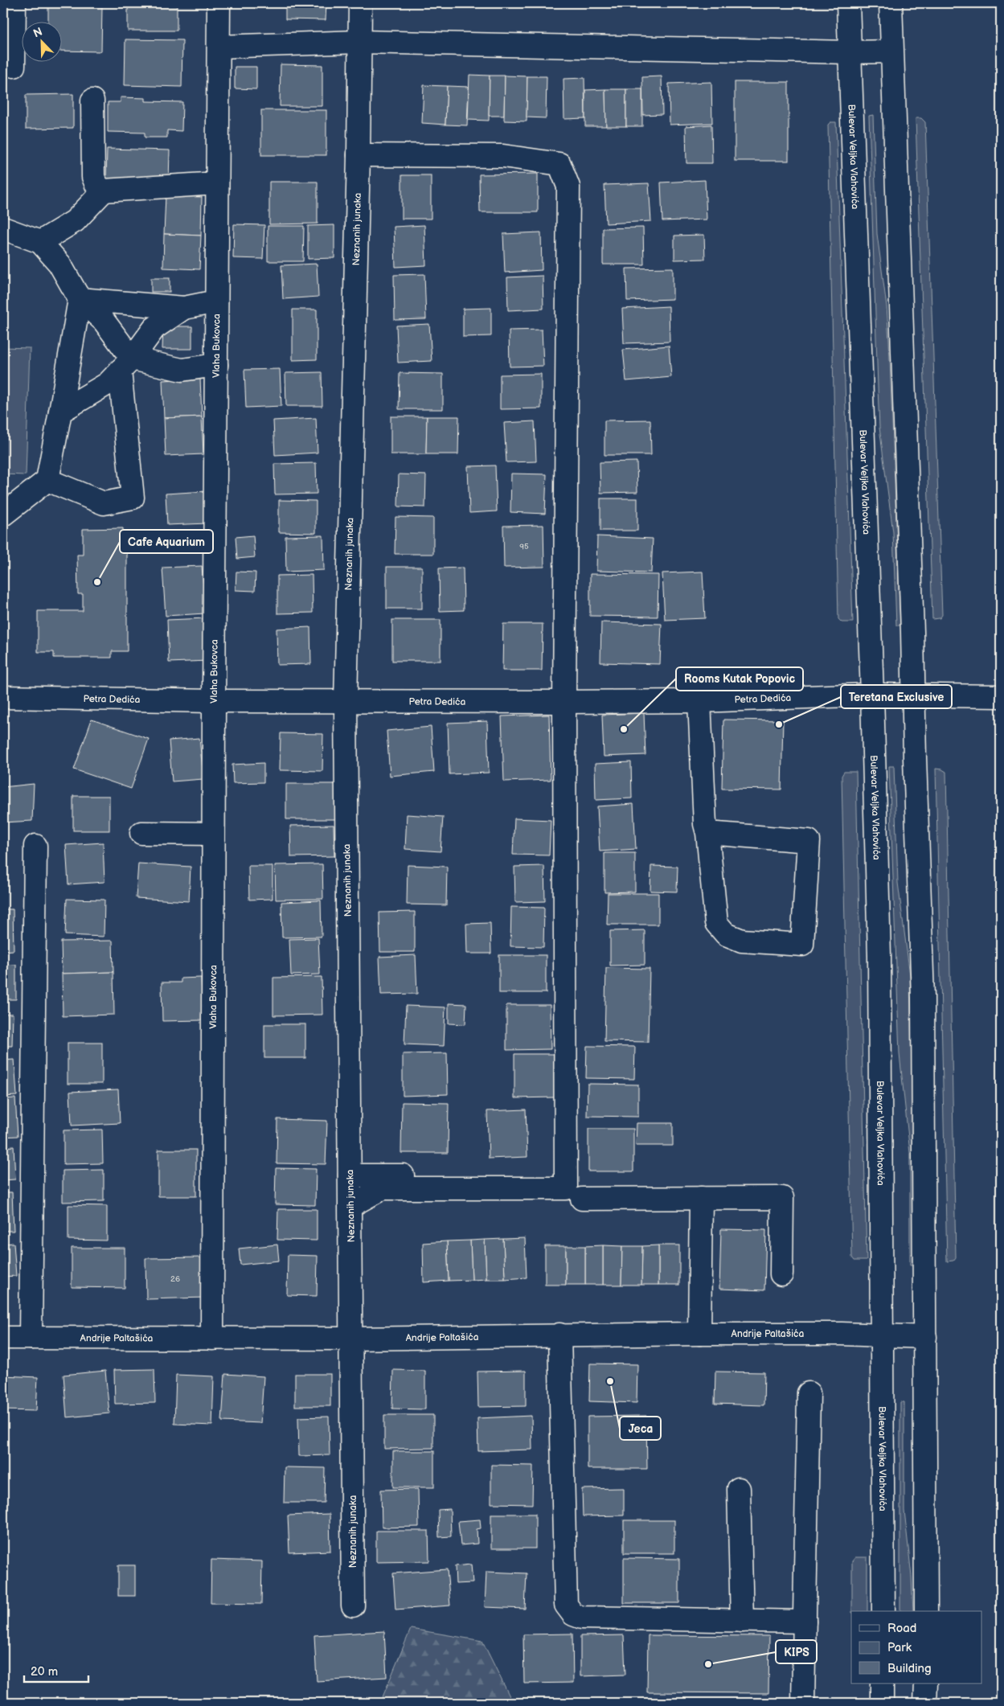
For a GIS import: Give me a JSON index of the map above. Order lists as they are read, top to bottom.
{
  "streets": {
    "street": [
      "Bulevar Veljka Vlahovića",
      "Neznanih junaka",
      "Vlaha Bukovca",
      "Petra Dedića",
      "Andrije Paltašića"
    ]
  },
  "crossings": [
    ["Bulevar Veljka Vlahovića", "Petra Dedića"],
    ["Bulevar Veljka Vlahovića", "Andrije Paltašića"],
    ["Neznanih junaka", "Petra Dedića"],
    ["Neznanih junaka", "Andrije Paltašića"],
    ["Vlaha Bukovca", "Petra Dedića"],
    ["Vlaha Bukovca", "Andrije Paltašića"]
  ],
  "places": [
    "Cafe Aquarium",
    "Teretana Exclusive",
    "Rooms Kutak Popovic",
    "Jeca",
    "KIPS"
  ],
  "house_numbers": ["95", "26"],
  "legend": ["Road", "Park", "Building"],
  "scale_bar": "20 m",
  "north": "top left"
}
